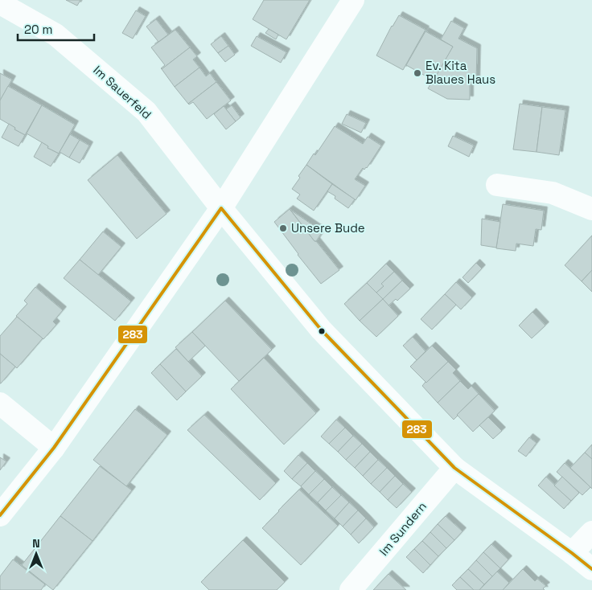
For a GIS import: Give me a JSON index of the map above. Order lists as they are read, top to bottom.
{
  "streets": {
    "street": ["Im Sauerfeld", "Im Sundern"]
  },
  "crossings": [
    ["Im Sauerfeld", "Im Sundern"]
  ],
  "places": ["Ev. Kita Blaues Haus", "Unsere Bude"],
  "lines": ["transit line 283"],
  "scale_bar": "20 m",
  "north": "top"
}
